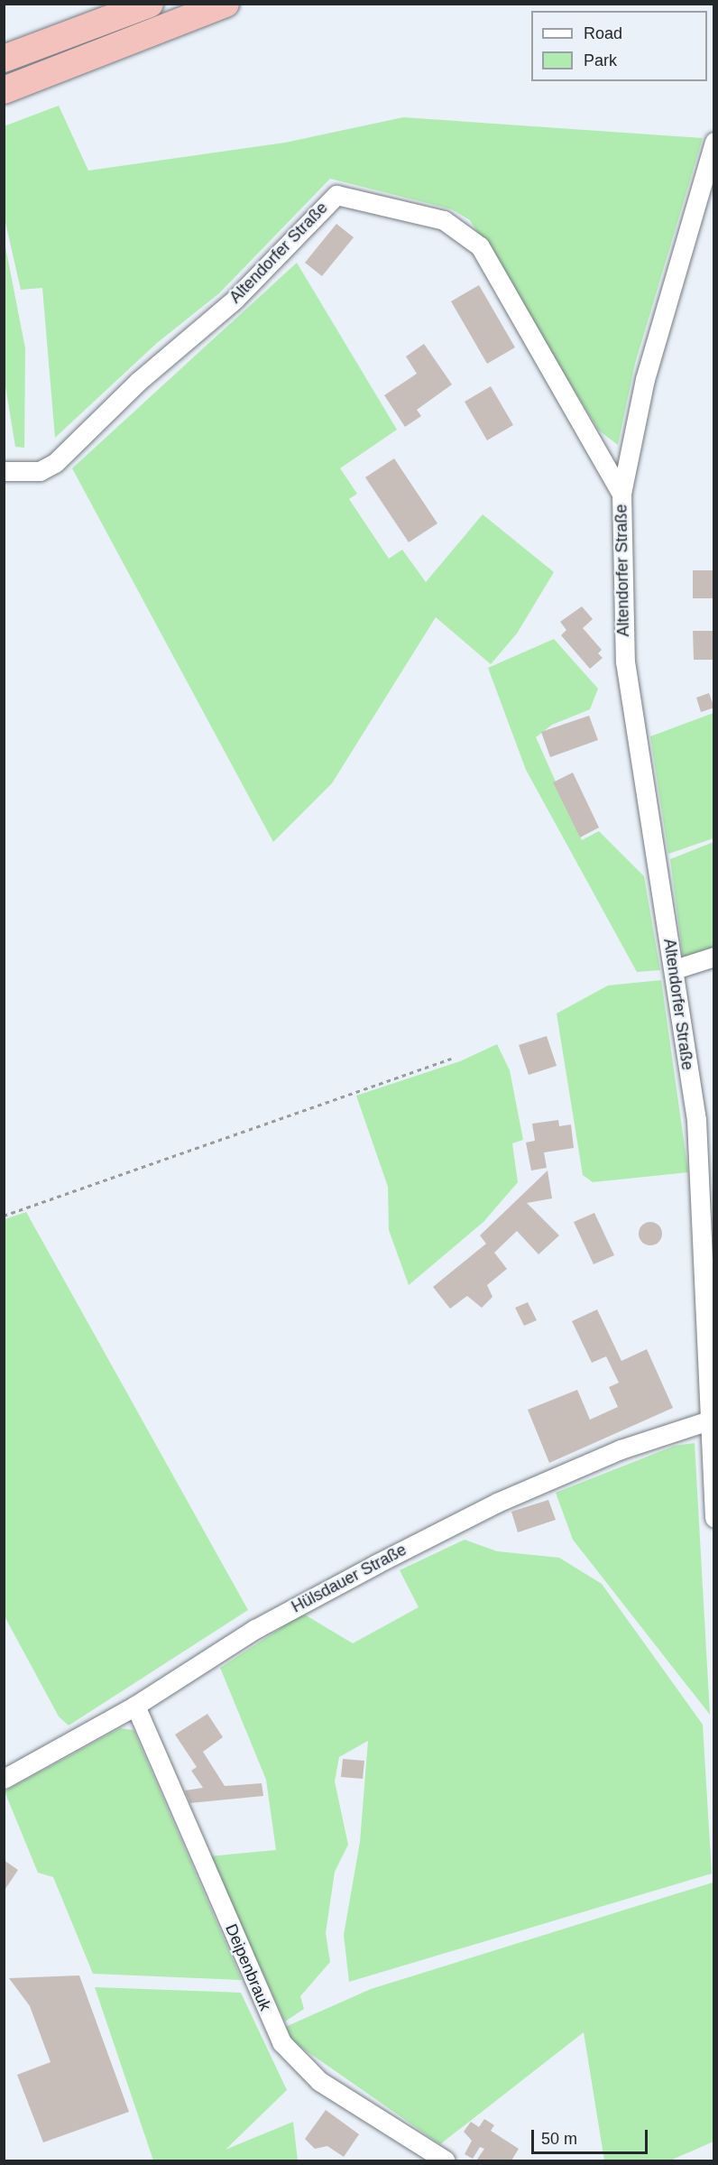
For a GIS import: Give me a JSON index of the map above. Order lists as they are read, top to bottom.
{
  "streets": {
    "street": ["Altendorfer Straße", "Hülsdauer Straße", "Deipenbrauk"]
  },
  "crossings": [
    ["Altendorfer Straße", "Hülsdauer Straße"],
    ["Hülsdauer Straße", "Deipenbrauk"]
  ],
  "legend": ["Road", "Park"],
  "scale_bar": "50 m"
}
